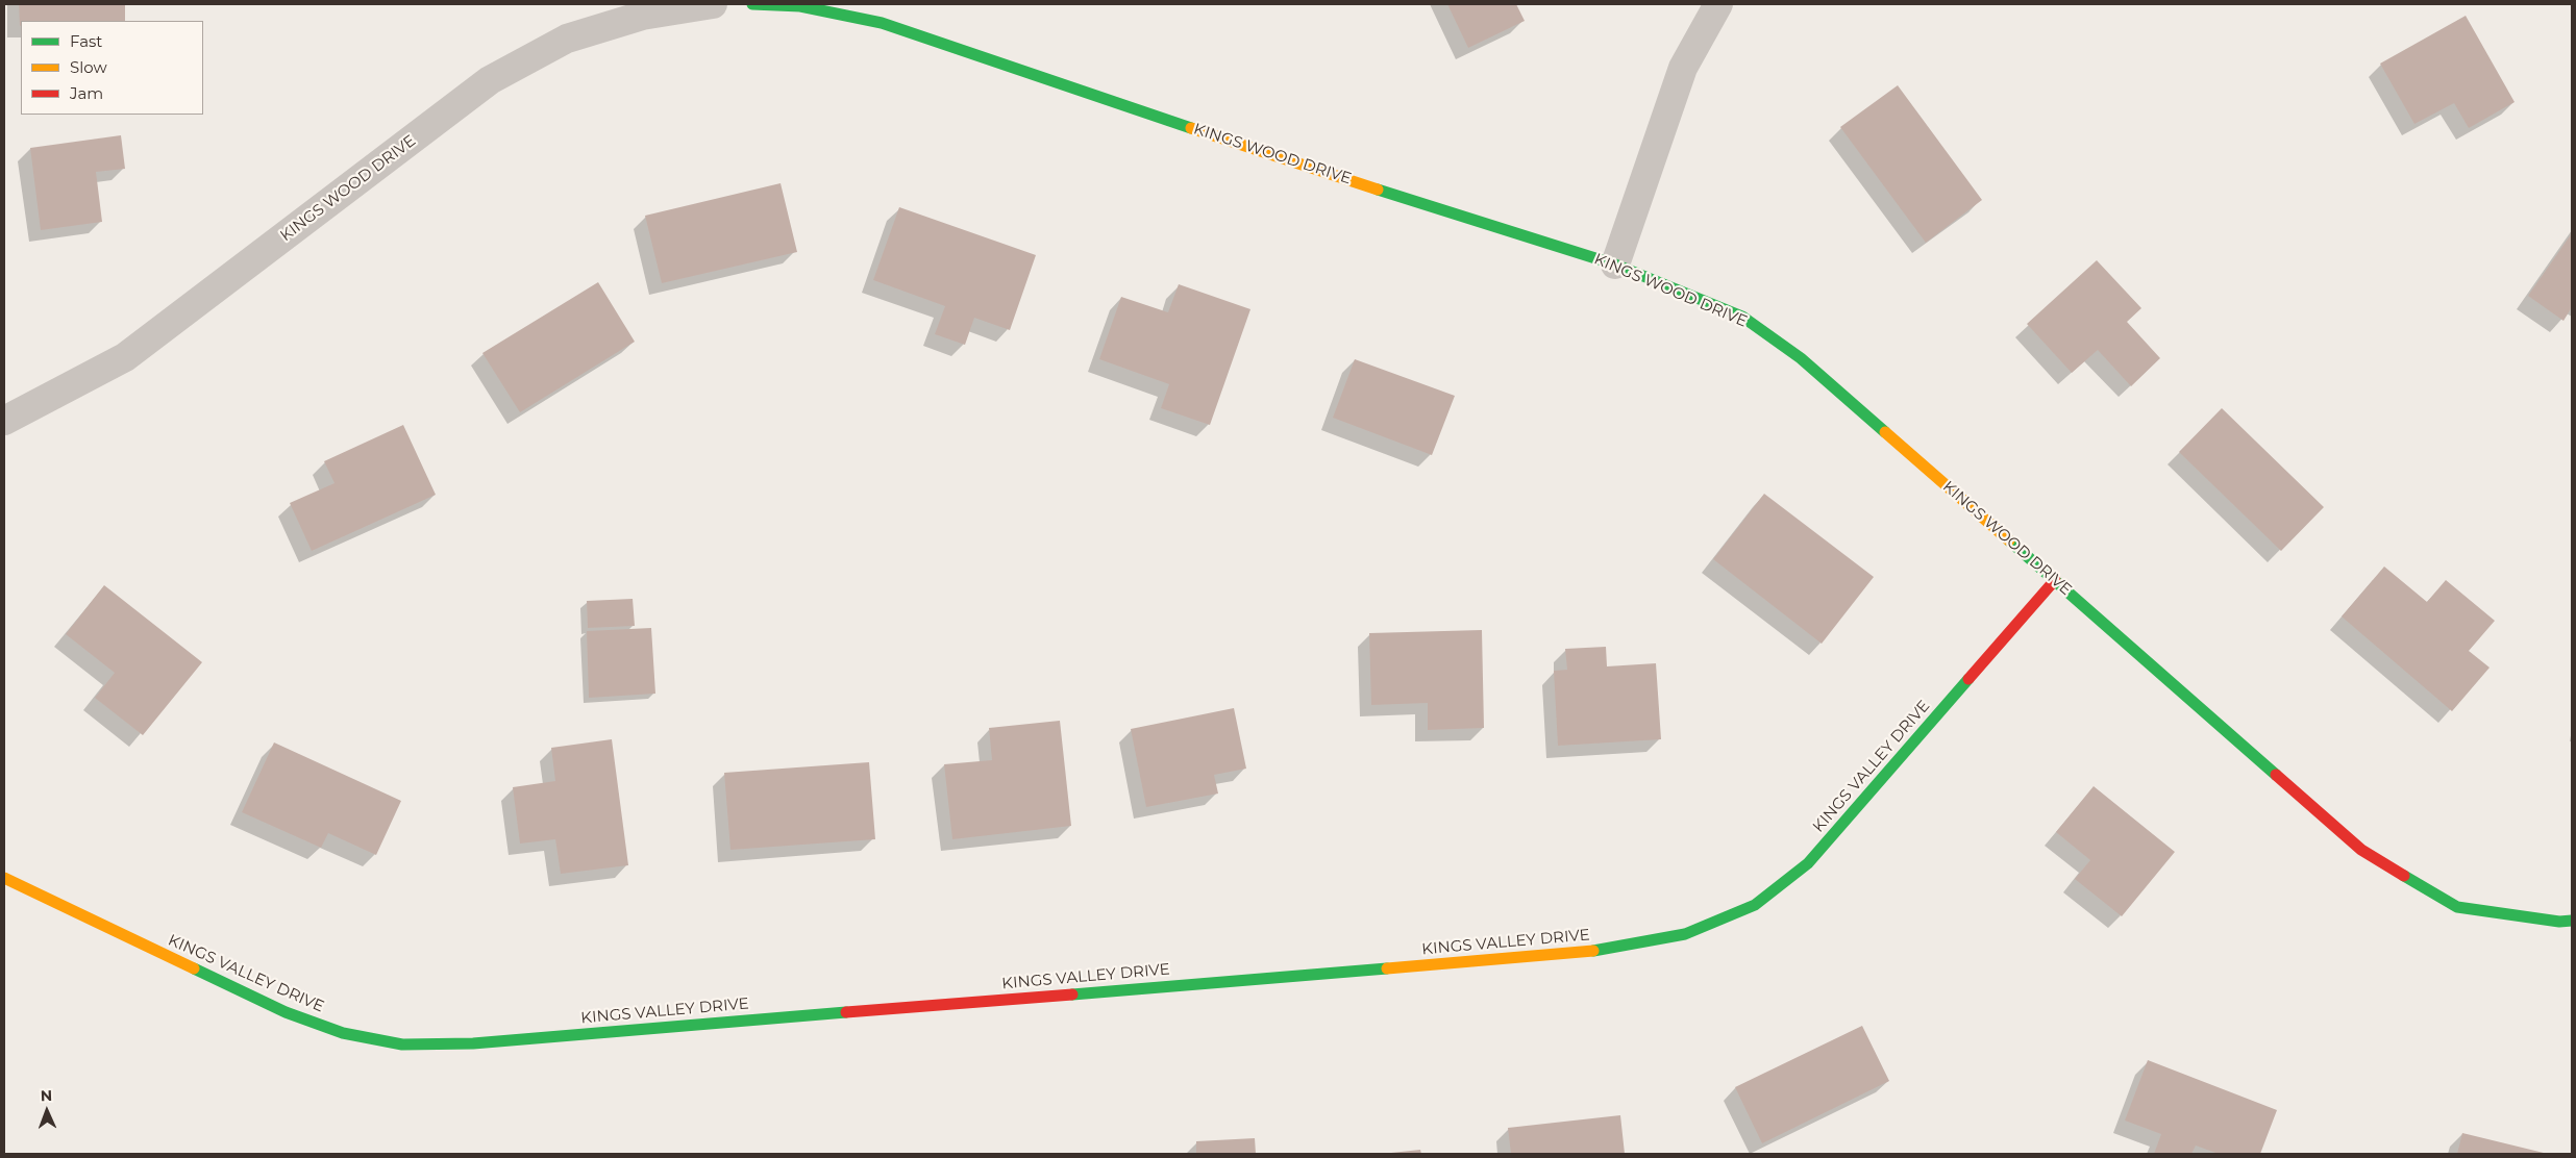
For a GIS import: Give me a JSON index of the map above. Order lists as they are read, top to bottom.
{
  "streets": {
    "street": ["KINGS WOOD DRIVE", "KINGS VALLEY DRIVE"]
  },
  "crossings": [
    ["KINGS WOOD DRIVE", "KINGS VALLEY DRIVE"]
  ],
  "legend": ["Fast", "Slow", "Jam"],
  "north": "top"
}
